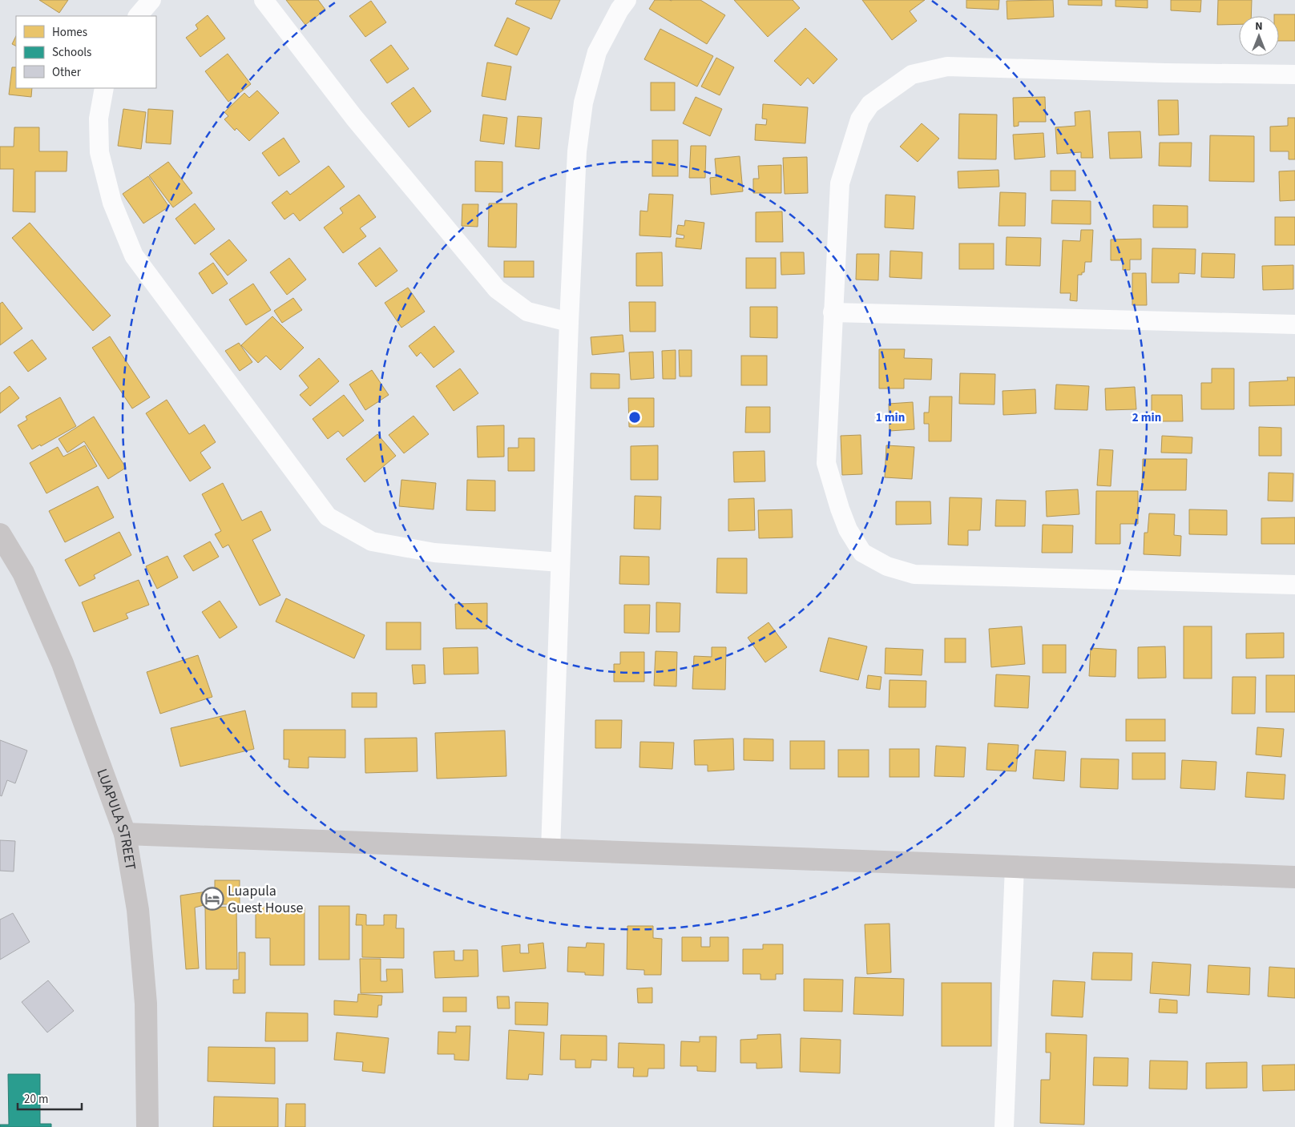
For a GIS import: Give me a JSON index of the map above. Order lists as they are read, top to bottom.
{
  "streets": {
    "street": ["LUAPULA STREET"]
  },
  "places": {
    "hotel": ["Luapula Guest House"]
  },
  "legend": ["Homes", "Schools", "Other"],
  "scale_bar": "20 m",
  "north": "top",
  "rings": ["1 min", "2 min"]
}
